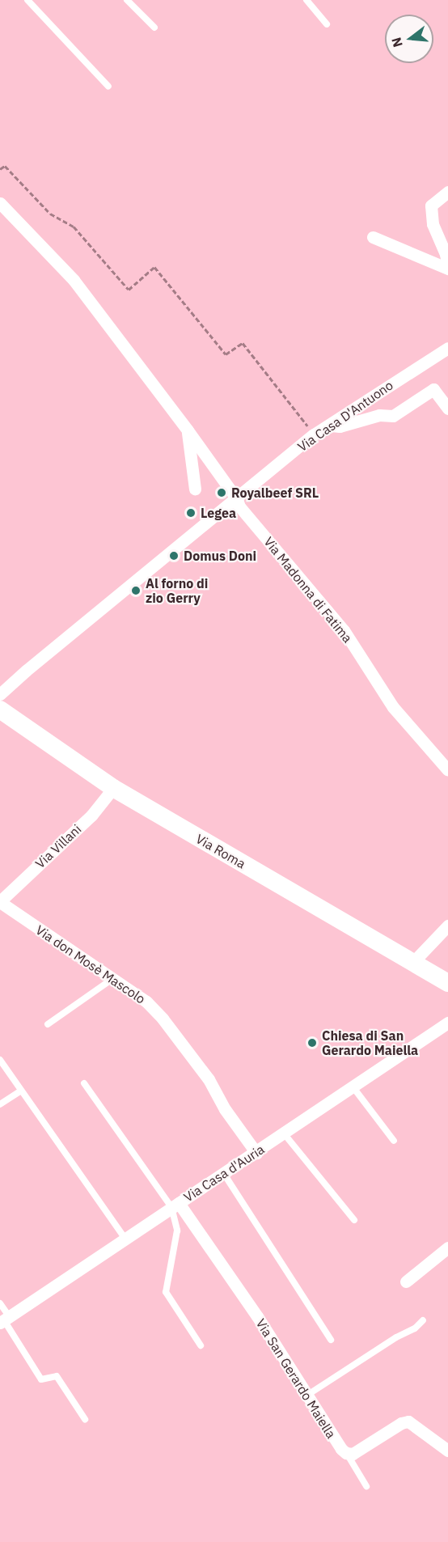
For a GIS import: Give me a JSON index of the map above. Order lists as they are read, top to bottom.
{
  "streets": {
    "main road": ["Via Roma"],
    "street": [
      "Via Casa D'Antuono",
      "Via Madonna di Fatima",
      "Via Villani",
      "Via don Mosè Mascolo",
      "Via Casa d'Auria",
      "Via San Gerardo Maiella"
    ]
  },
  "crossings": [
    ["Via Casa D'Antuono", "Via Madonna di Fatima"],
    ["Via Villani", "Via Roma"],
    ["Via Villani", "Via don Mosè Mascolo"],
    ["Via don Mosè Mascolo", "Via Casa d'Auria"],
    ["Via Casa d'Auria", "Via San Gerardo Maiella"]
  ],
  "places": [
    "Royalbeef SRL",
    "Legea",
    "Domus Doni",
    "Al forno di zio Gerry",
    "Chiesa di San Gerardo Maiella"
  ],
  "north": "left"
}
